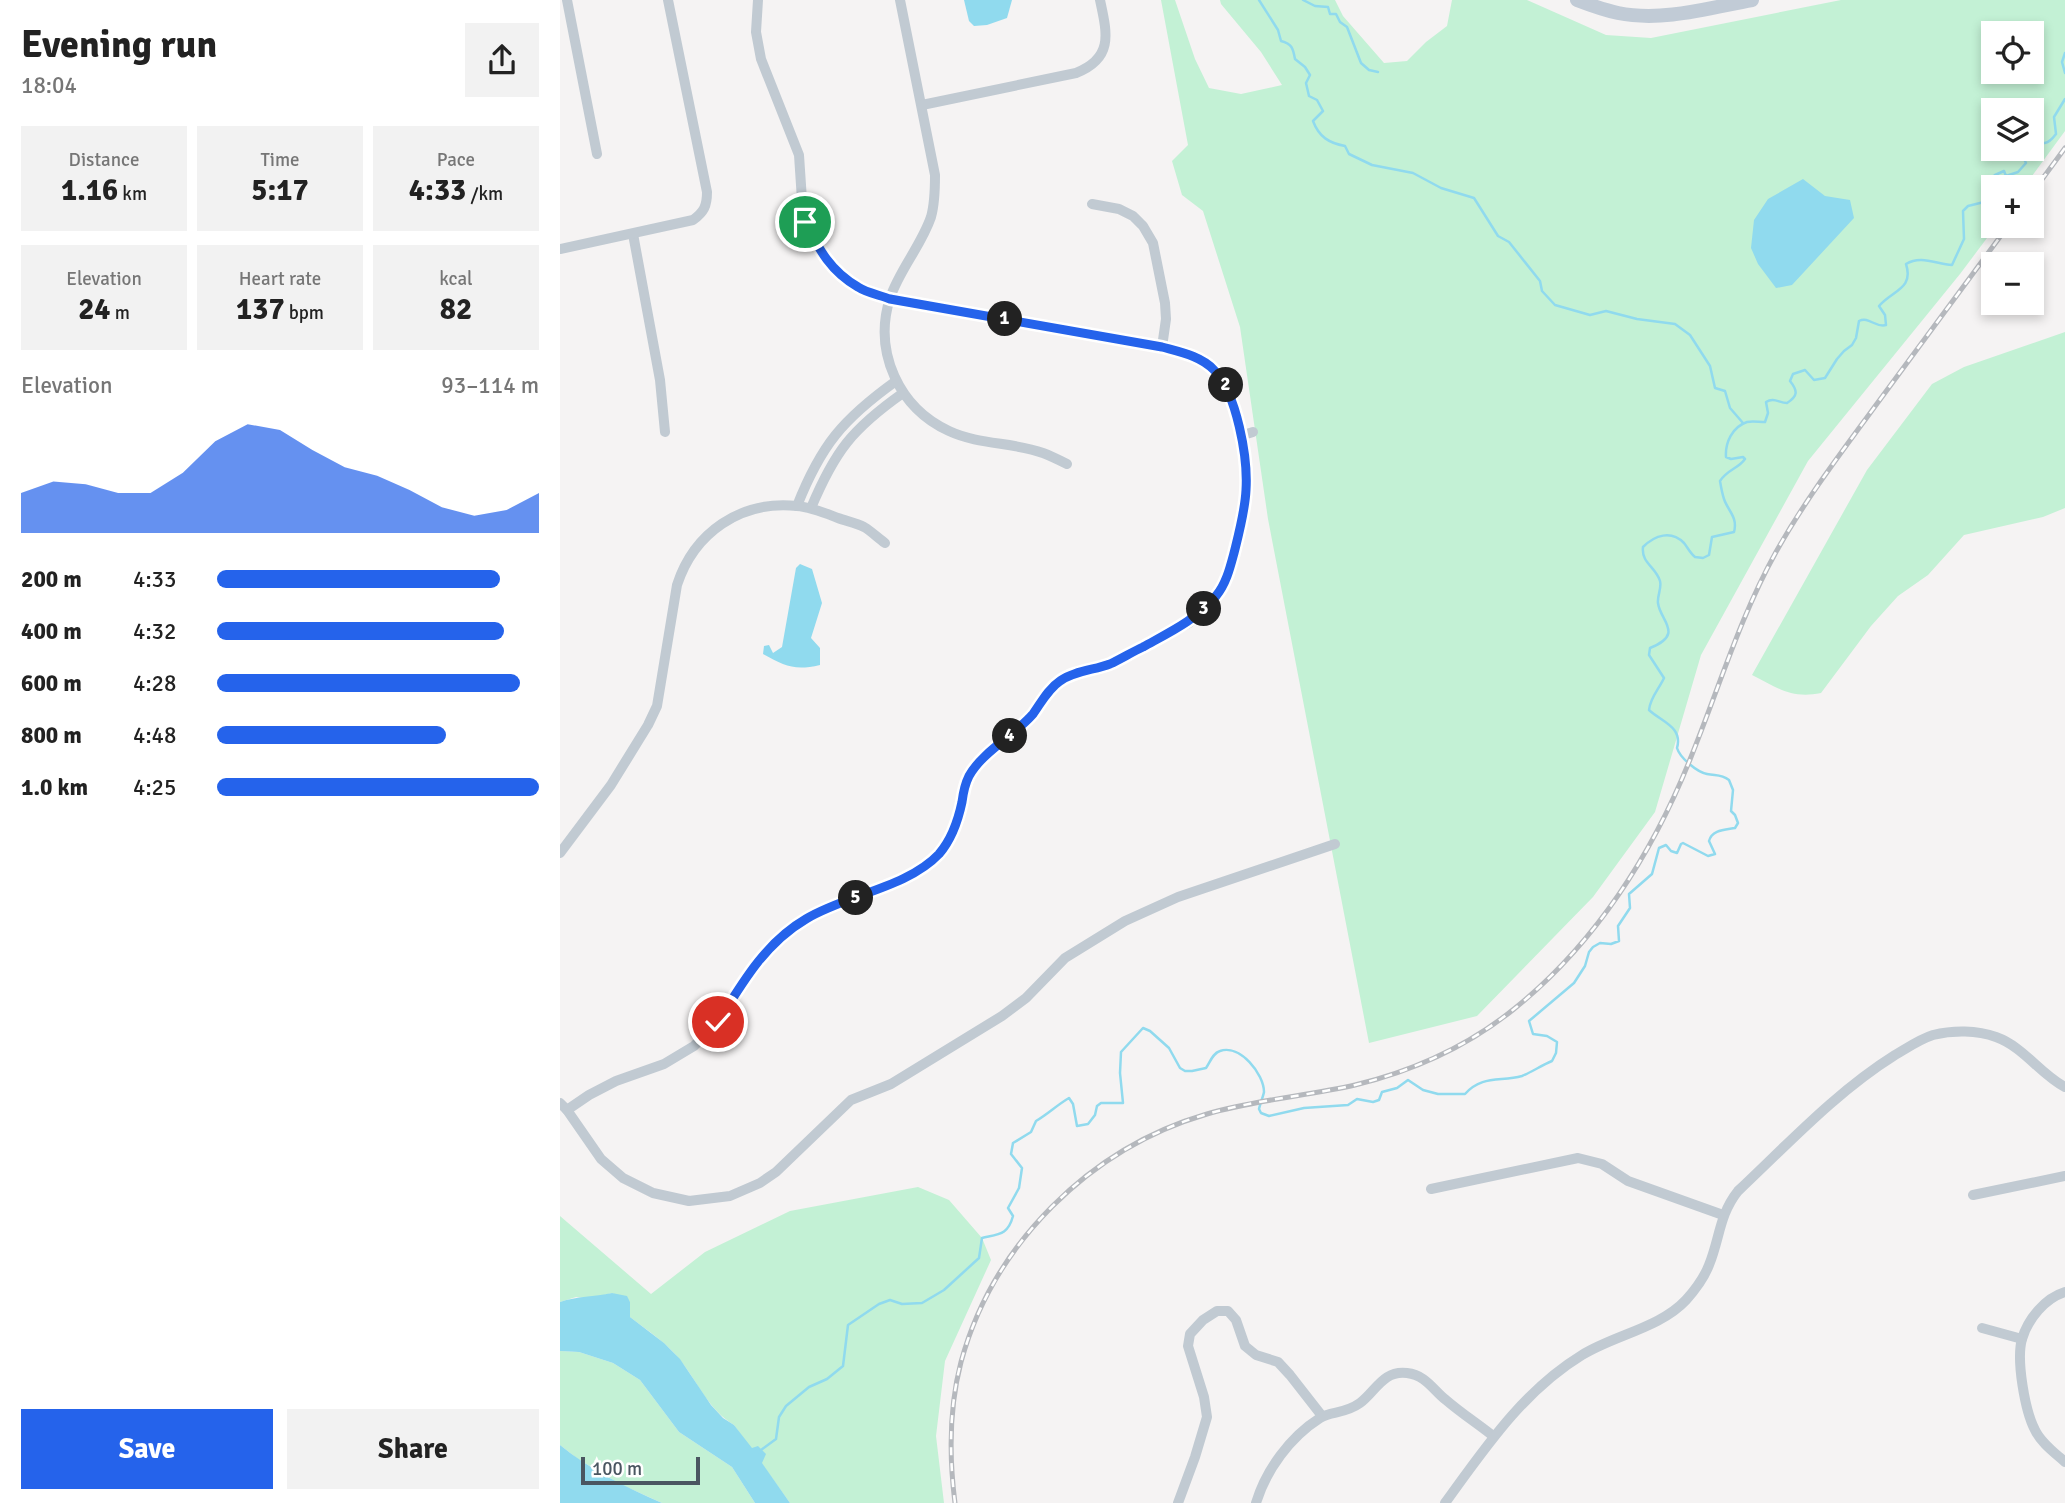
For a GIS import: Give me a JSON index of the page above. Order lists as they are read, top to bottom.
{
  "scale_bar": "100 m",
  "page": {
    "heading": ["Evening run", "18:04"],
    "map_buttons": ["+", "−"],
    "stats": [
      ["Distance", "1.16 km"],
      ["Time", "5:17"],
      ["Pace", "4:33 /km"],
      ["Elevation", "24 m"],
      ["Heart rate", "137 bpm"],
      ["kcal", "82"]
    ],
    "pins": [
      "1",
      "2",
      "3",
      "4",
      "5"
    ],
    "chart": ["Elevation", "93–114 m"],
    "list": [
      {
        "name": "200 m",
        "note": "4:33"
      },
      {
        "name": "400 m",
        "note": "4:32"
      },
      {
        "name": "600 m",
        "note": "4:28"
      },
      {
        "name": "800 m",
        "note": "4:48"
      },
      {
        "name": "1.0 km",
        "note": "4:25"
      }
    ],
    "buttons": ["Save", "Share"],
    "scale": "100 m"
  }
}
